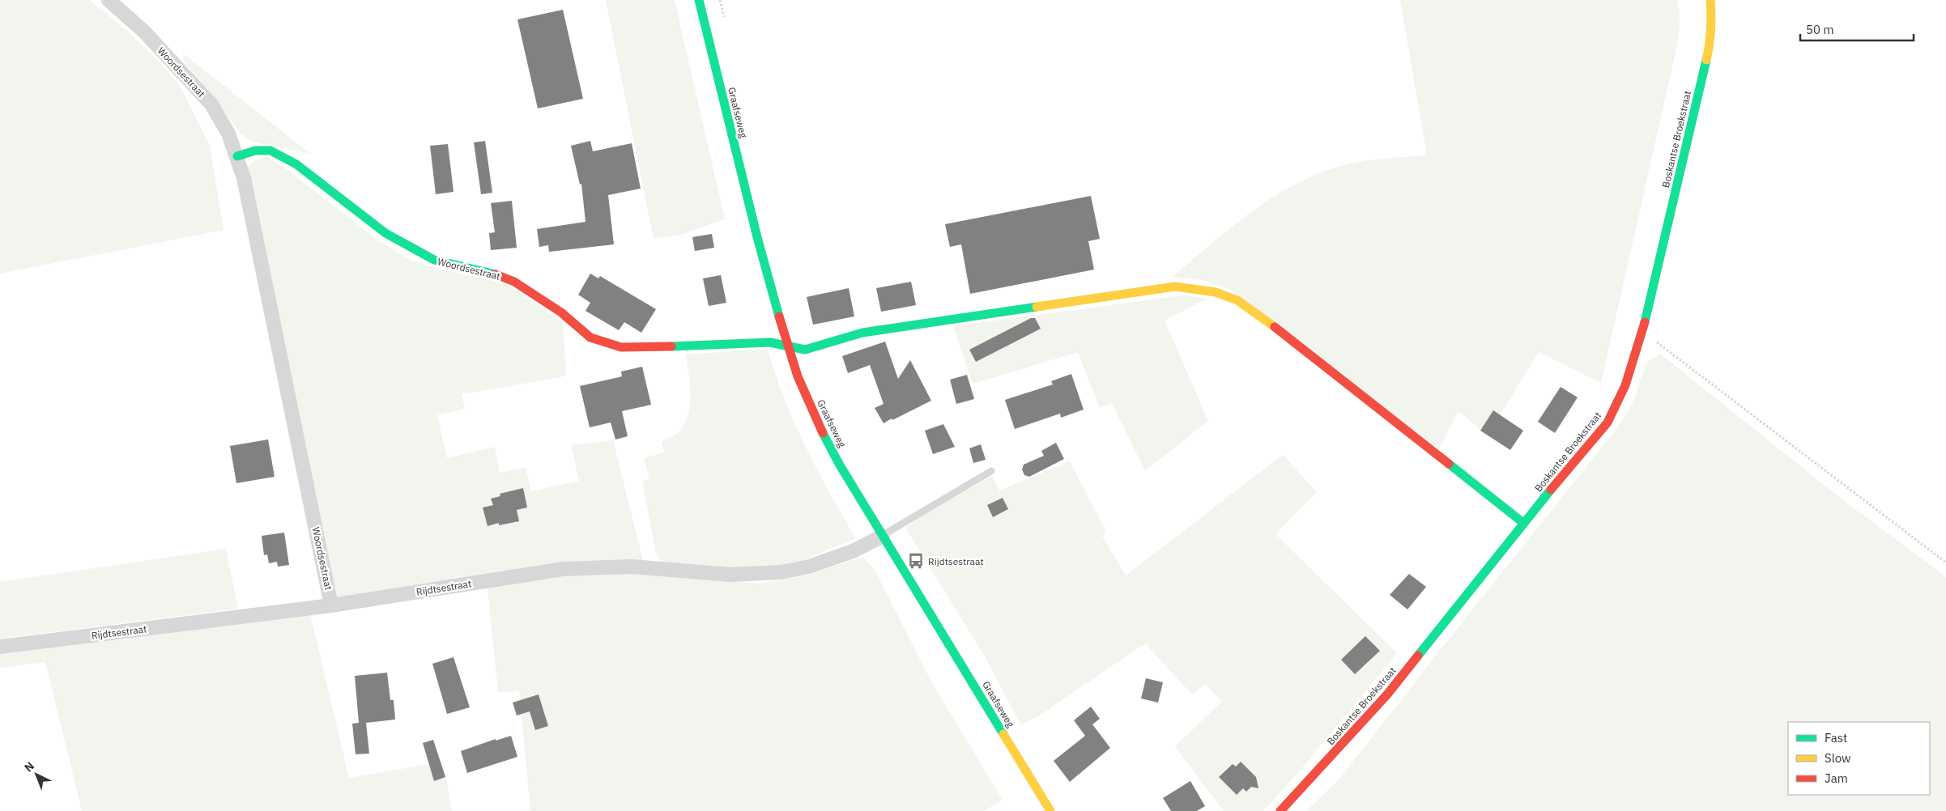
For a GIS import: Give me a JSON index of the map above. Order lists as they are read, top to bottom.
{
  "streets": {
    "street": [
      "Woordsestraat",
      "Graafseweg",
      "Boskantse Broekstraat",
      "Rijdtsestraat"
    ]
  },
  "crossings": [
    ["Woordsestraat", "Graafseweg"],
    ["Woordsestraat", "Boskantse Broekstraat"],
    ["Woordsestraat", "Rijdtsestraat"],
    ["Graafseweg", "Rijdtsestraat"]
  ],
  "places": {
    "bus stop": ["Rijdtsestraat"]
  },
  "legend": ["Fast", "Slow", "Jam"],
  "scale_bar": "50 m",
  "north": "top left"
}
